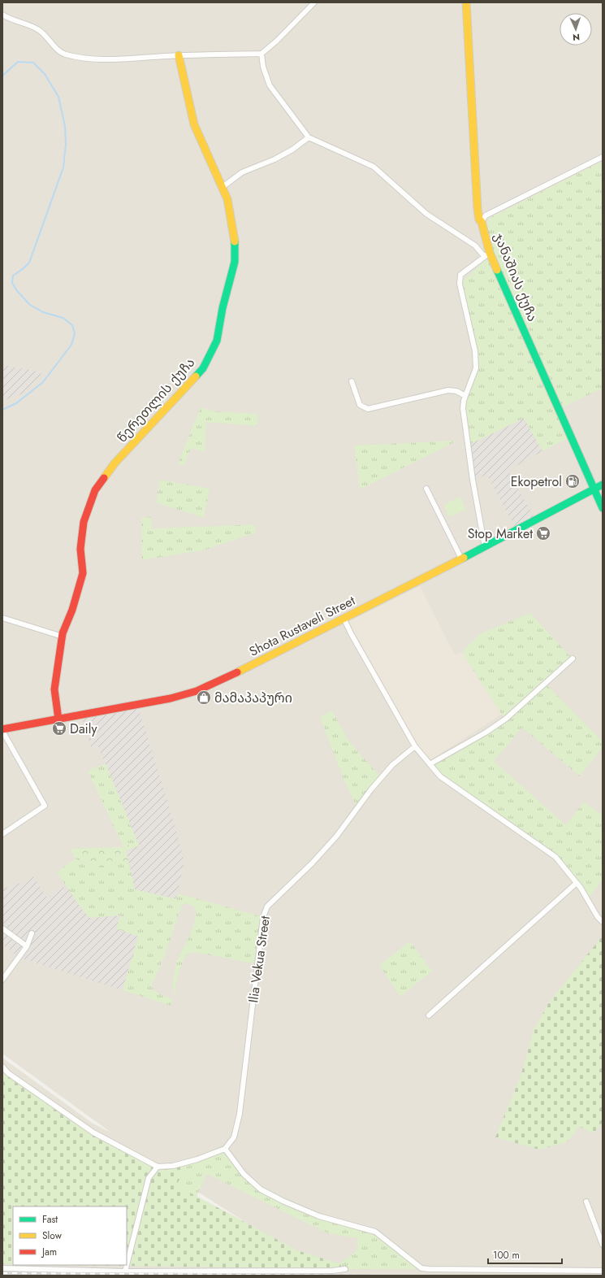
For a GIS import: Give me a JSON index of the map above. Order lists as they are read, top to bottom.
{
  "streets": {
    "street": [
      "ჯანაშიას ქუჩა",
      "წერეთლის ქუჩა",
      "Shota Rustaveli Street",
      "Ilia Vekua Street"
    ]
  },
  "crossings": [
    ["ჯანაშიას ქუჩა", "Shota Rustaveli Street"],
    ["წერეთლის ქუჩა", "Shota Rustaveli Street"]
  ],
  "places": {
    "fuel station": ["Ekopetrol"],
    "supermarket": ["Stop Market", "Daily"],
    "shop": ["მამაპაპური"]
  },
  "legend": ["Fast", "Slow", "Jam"],
  "scale_bar": "100 m",
  "north": "bottom"
}
